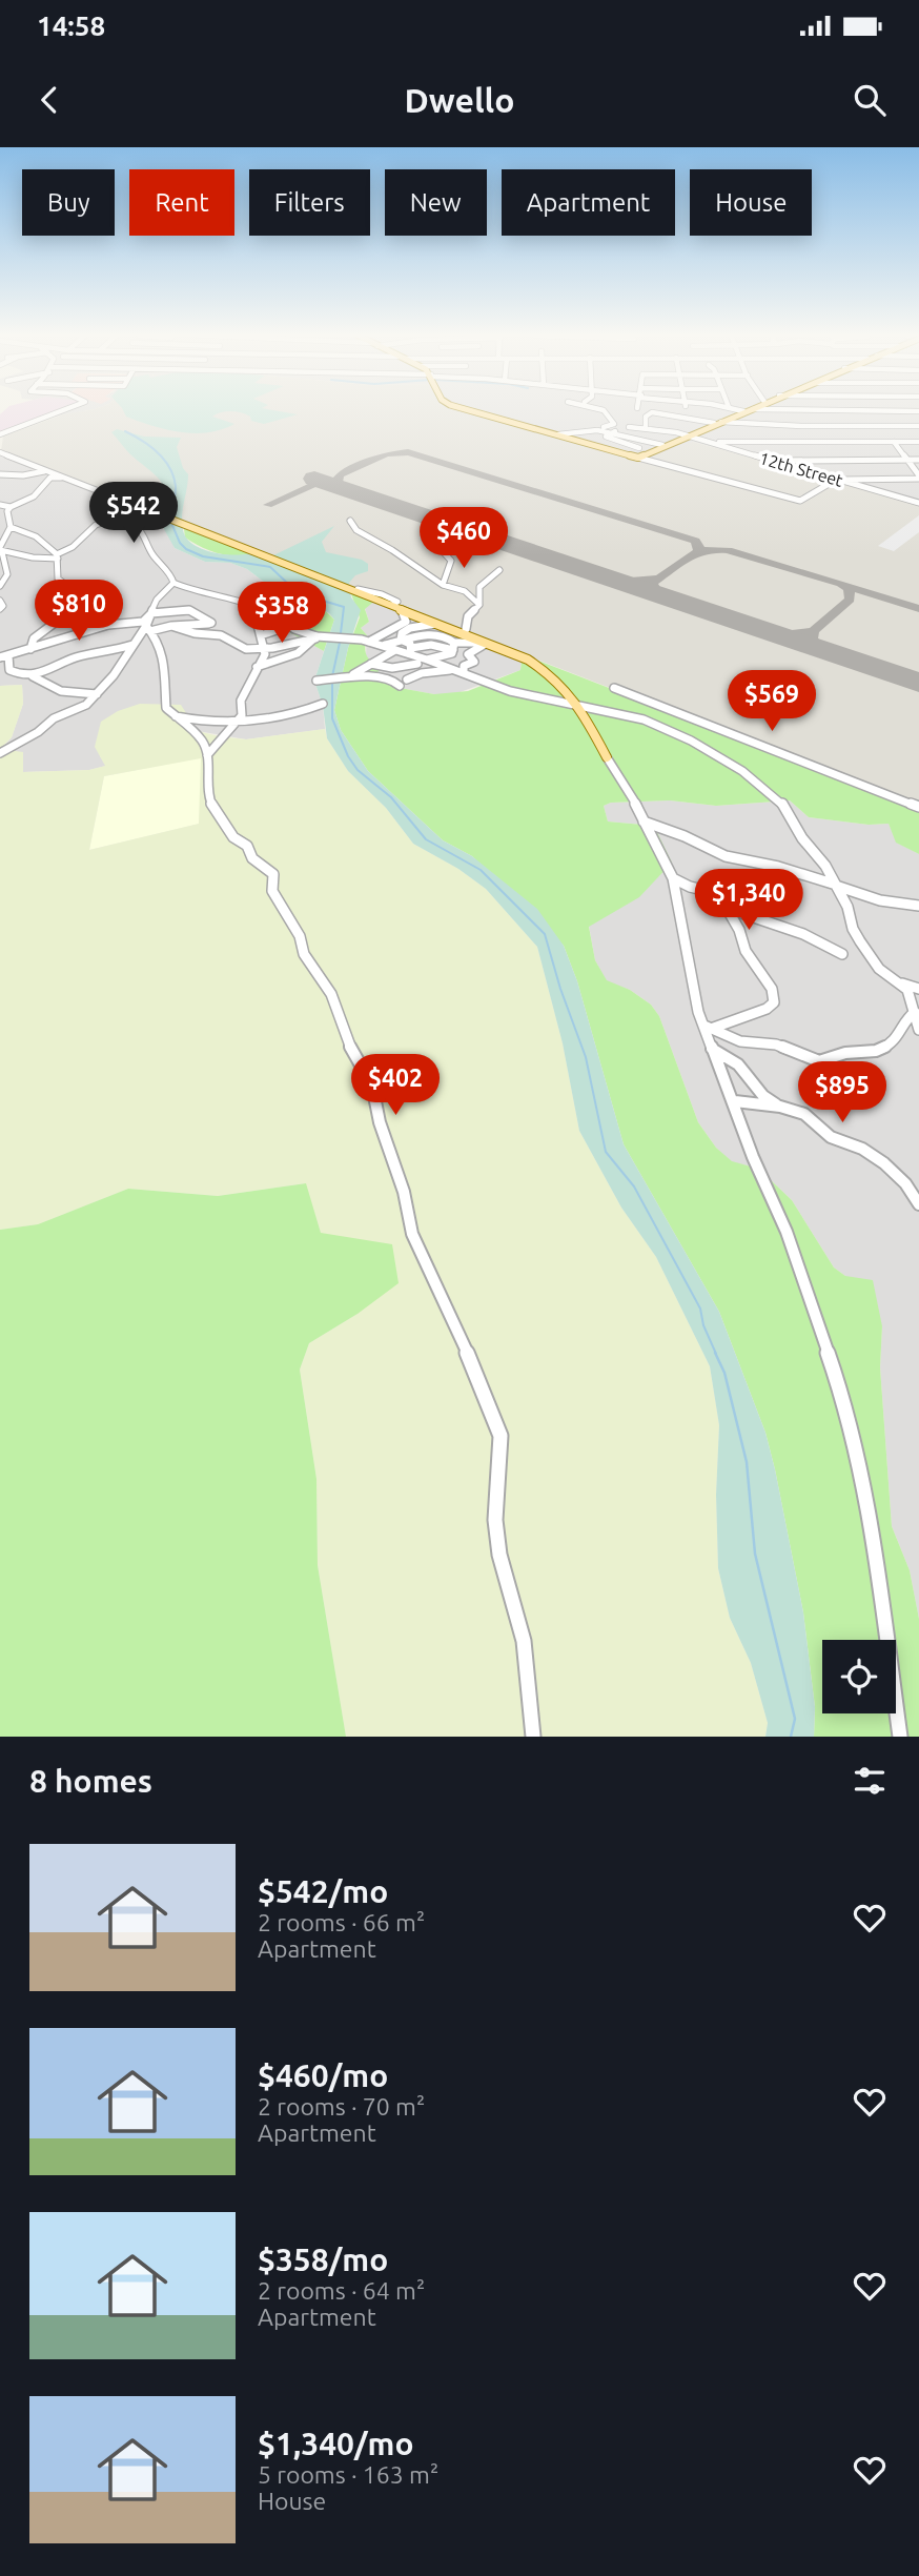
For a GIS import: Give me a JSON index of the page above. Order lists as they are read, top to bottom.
{
  "streets": {
    "street": ["12th Street"]
  },
  "page": {
    "status": "14:58",
    "header": "Dwello",
    "chip": [
      "Buy",
      "Rent",
      "Filters",
      "New",
      "Apartment",
      "House"
    ],
    "price": [
      "$542",
      "$460",
      "$810",
      "$358",
      "$569",
      "$1,340",
      "$402",
      "$895"
    ],
    "heading": "8 homes",
    "list": [
      {
        "name": "$542/mo",
        "note": "2 rooms · 66 m² · Apartment"
      },
      {
        "name": "$460/mo",
        "note": "2 rooms · 70 m² · Apartment"
      },
      {
        "name": "$358/mo",
        "note": "2 rooms · 64 m² · Apartment"
      },
      {
        "name": "$1,340/mo",
        "note": "5 rooms · 163 m² · House"
      }
    ]
  }
}
